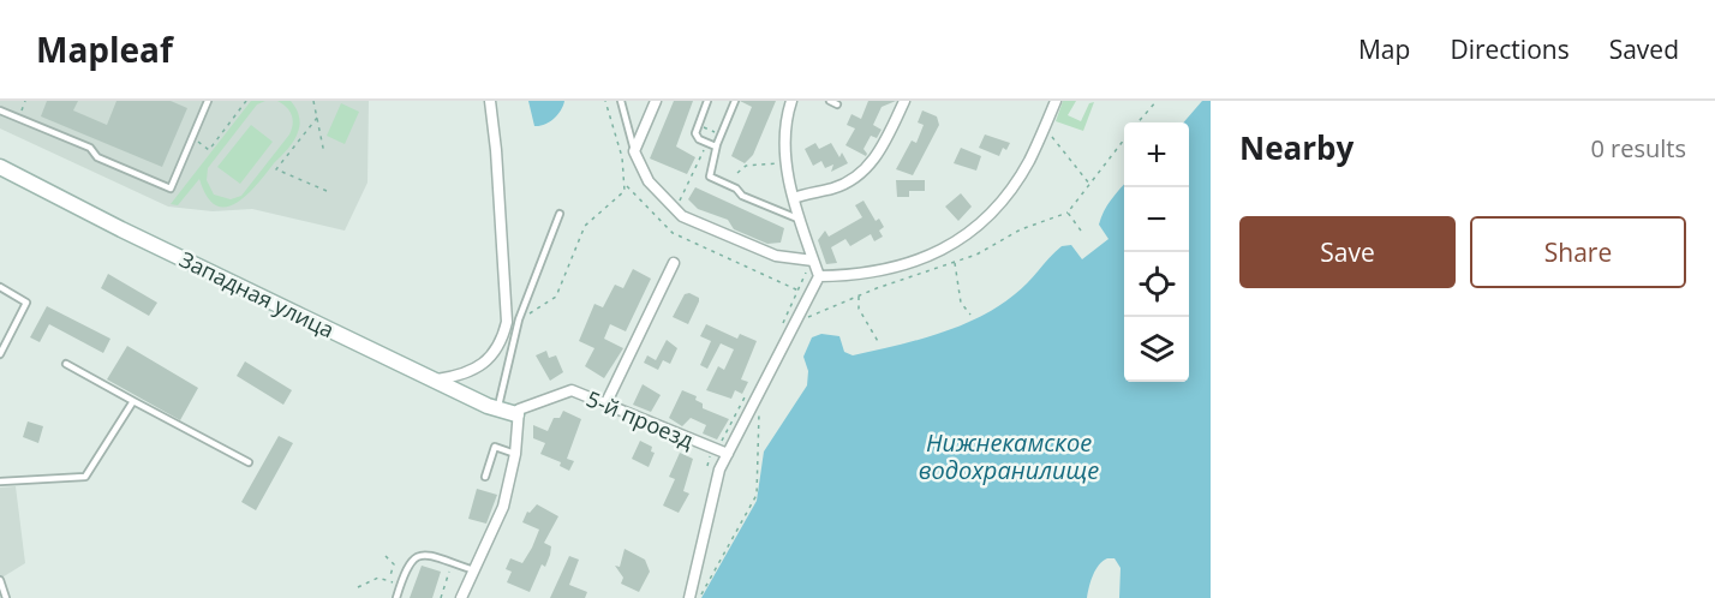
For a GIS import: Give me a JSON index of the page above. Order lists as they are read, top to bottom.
{
  "streets": {
    "street": ["Западная улица", "5-й проезд"]
  },
  "crossings": [
    ["Западная улица", "5-й проезд"]
  ],
  "water": ["Нижнекамское водохранилище"],
  "page": {
    "header": "Mapleaf",
    "nav": ["Map", "Directions", "Saved"],
    "heading": ["Nearby", "0 results"],
    "map_buttons": ["+", "−"],
    "buttons": ["Save", "Share"]
  }
}
